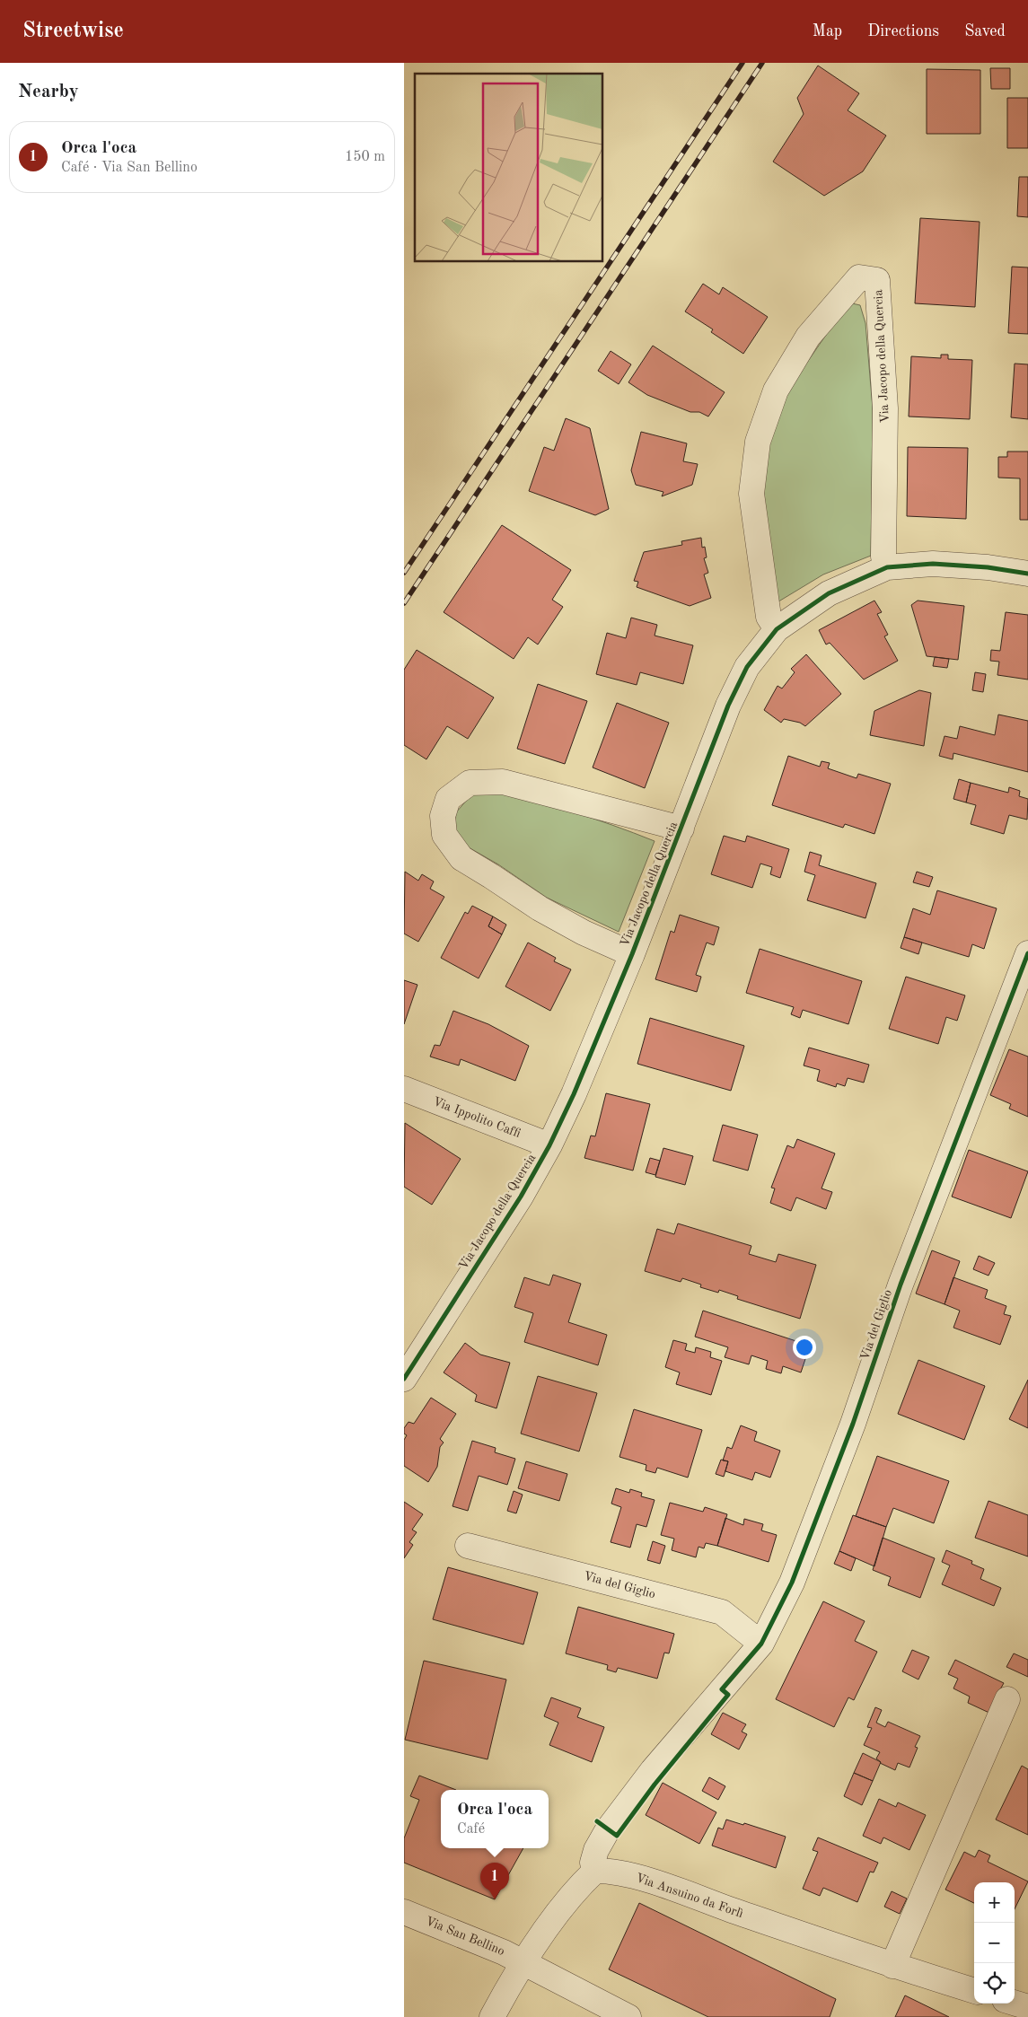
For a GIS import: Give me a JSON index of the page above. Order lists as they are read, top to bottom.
{
  "streets": {
    "street": [
      "Via Jacopo della Quercia",
      "Via Ippolito Caffi",
      "Via del Giglio",
      "Via Ansuino da Forlì",
      "Via San Bellino"
    ]
  },
  "crossings": [
    ["Via Jacopo della Quercia", "Via Ippolito Caffi"],
    ["Via del Giglio", "Via Ansuino da Forlì"]
  ],
  "page": {
    "header": "Streetwise",
    "nav": ["Map", "Directions", "Saved"],
    "heading": "Nearby",
    "list": [
      {
        "mark": "1",
        "name": "Orca l'oca",
        "note": "Café · Via San Bellino",
        "value": "150 m"
      }
    ],
    "popup": ["Orca l'oca", "Café"],
    "pins": "1",
    "map_buttons": ["+", "−"]
  }
}
